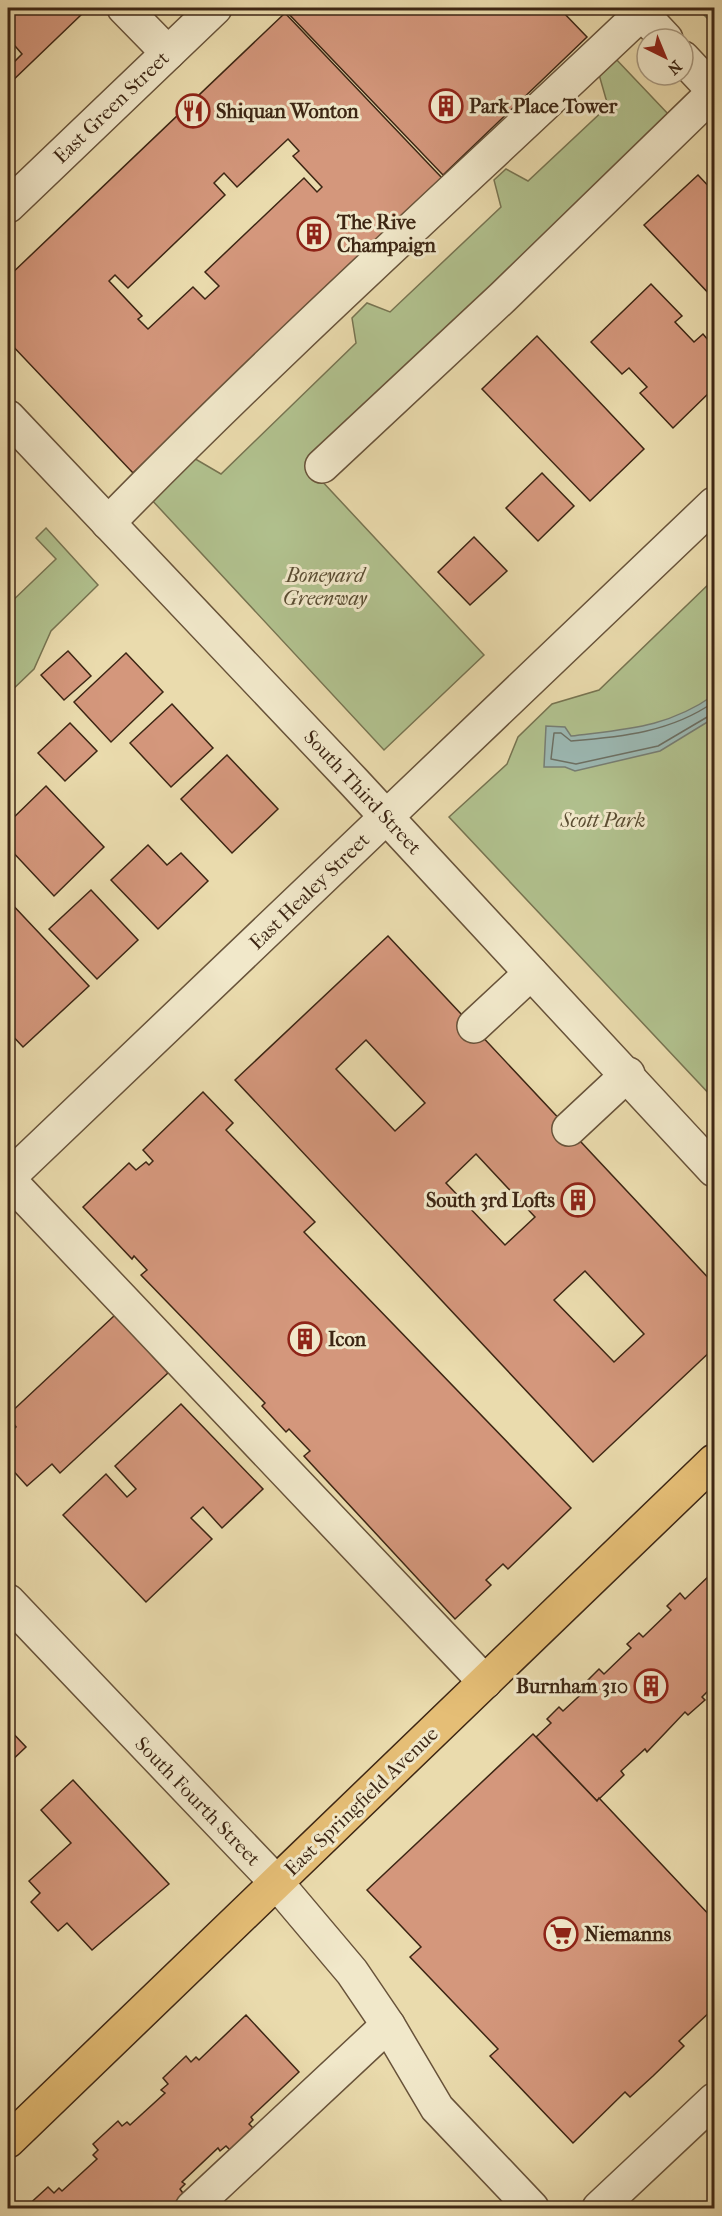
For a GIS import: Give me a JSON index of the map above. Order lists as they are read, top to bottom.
{
  "streets": {
    "main road": ["East Springfield Avenue"],
    "street": [
      "East Green Street",
      "South Third Street",
      "East Healey Street",
      "South Fourth Street"
    ]
  },
  "crossings": [
    ["South Third Street", "East Healey Street"],
    ["South Fourth Street", "East Springfield Avenue"]
  ],
  "parks": ["Boneyard Greenway", "Scott Park"],
  "places": {
    "building": [
      "Park Place Tower",
      "The Rive Champaign",
      "South 3rd Lofts",
      "Icon",
      "Burnham 310"
    ],
    "restaurant": ["Shiquan Wonton"],
    "supermarket": ["Niemanns"]
  },
  "north": "bottom right"
}
